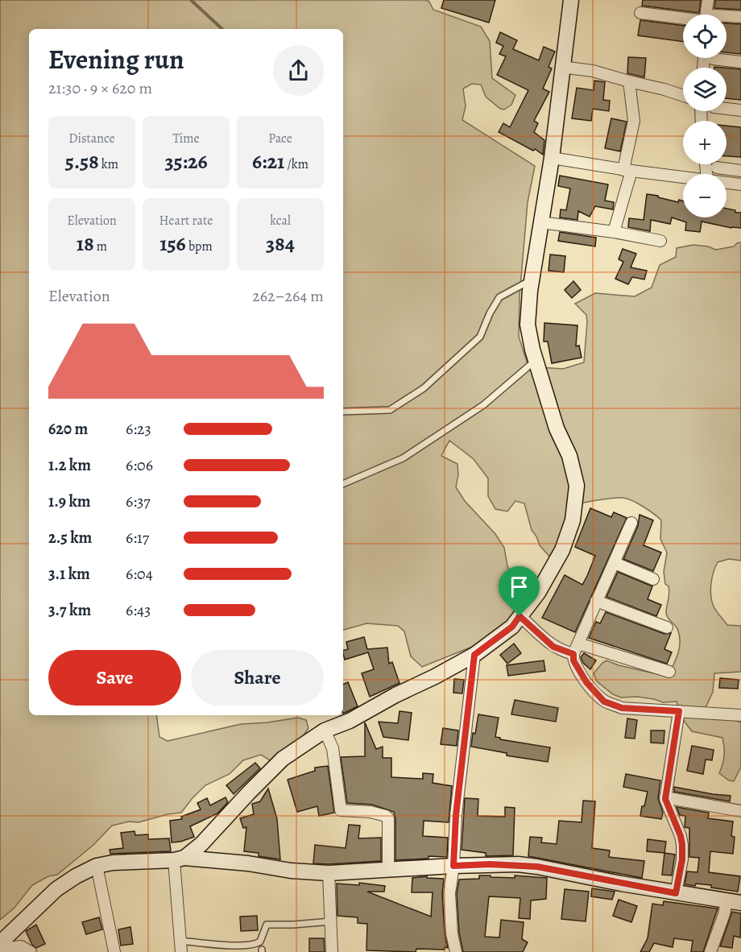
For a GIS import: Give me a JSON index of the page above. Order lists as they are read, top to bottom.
{
  "page": {
    "map_buttons": ["+", "−"],
    "heading": ["Evening run", "21:30 · 9 × 620 m"],
    "stats": [
      ["Distance", "5.58 km"],
      ["Time", "35:26"],
      ["Pace", "6:21 /km"],
      ["Elevation", "18 m"],
      ["Heart rate", "156 bpm"],
      ["kcal", "384"]
    ],
    "chart": ["Elevation", "262–264 m"],
    "list": [
      {
        "name": "620 m",
        "note": "6:23"
      },
      {
        "name": "1.2 km",
        "note": "6:06"
      },
      {
        "name": "1.9 km",
        "note": "6:37"
      },
      {
        "name": "2.5 km",
        "note": "6:17"
      },
      {
        "name": "3.1 km",
        "note": "6:04"
      },
      {
        "name": "3.7 km",
        "note": "6:43"
      }
    ],
    "buttons": ["Save", "Share"]
  }
}
